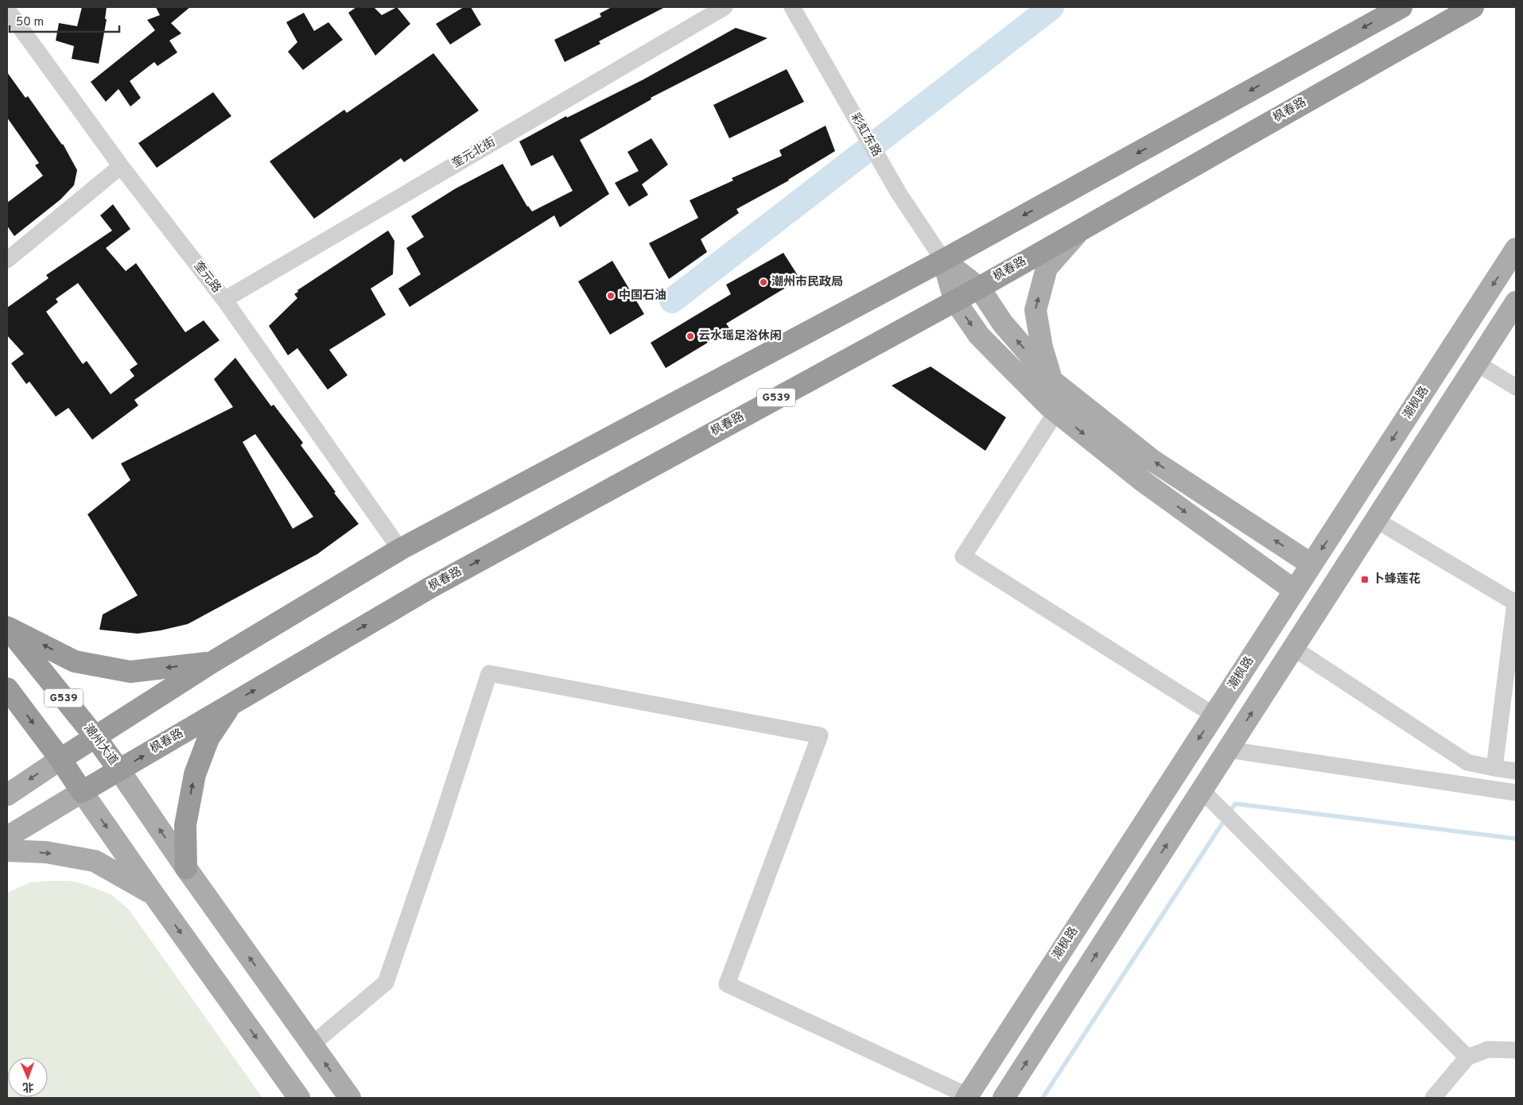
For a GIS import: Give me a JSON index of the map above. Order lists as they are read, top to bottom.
{
  "streets": {
    "highway": ["枫春路", "G539", "潮州大道"],
    "main road": ["潮枫路"],
    "street": ["彩虹东路", "奎元北街", "奎元路"]
  },
  "crossings": [
    ["枫春路", "潮州大道"],
    ["奎元北街", "奎元路"]
  ],
  "places": {
    "other": ["潮州市民政局", "中国石油", "云水瑶足浴休闲"],
    "transit": ["卜蜂莲花"]
  },
  "scale_bar": "50 m",
  "north": "bottom"
}
